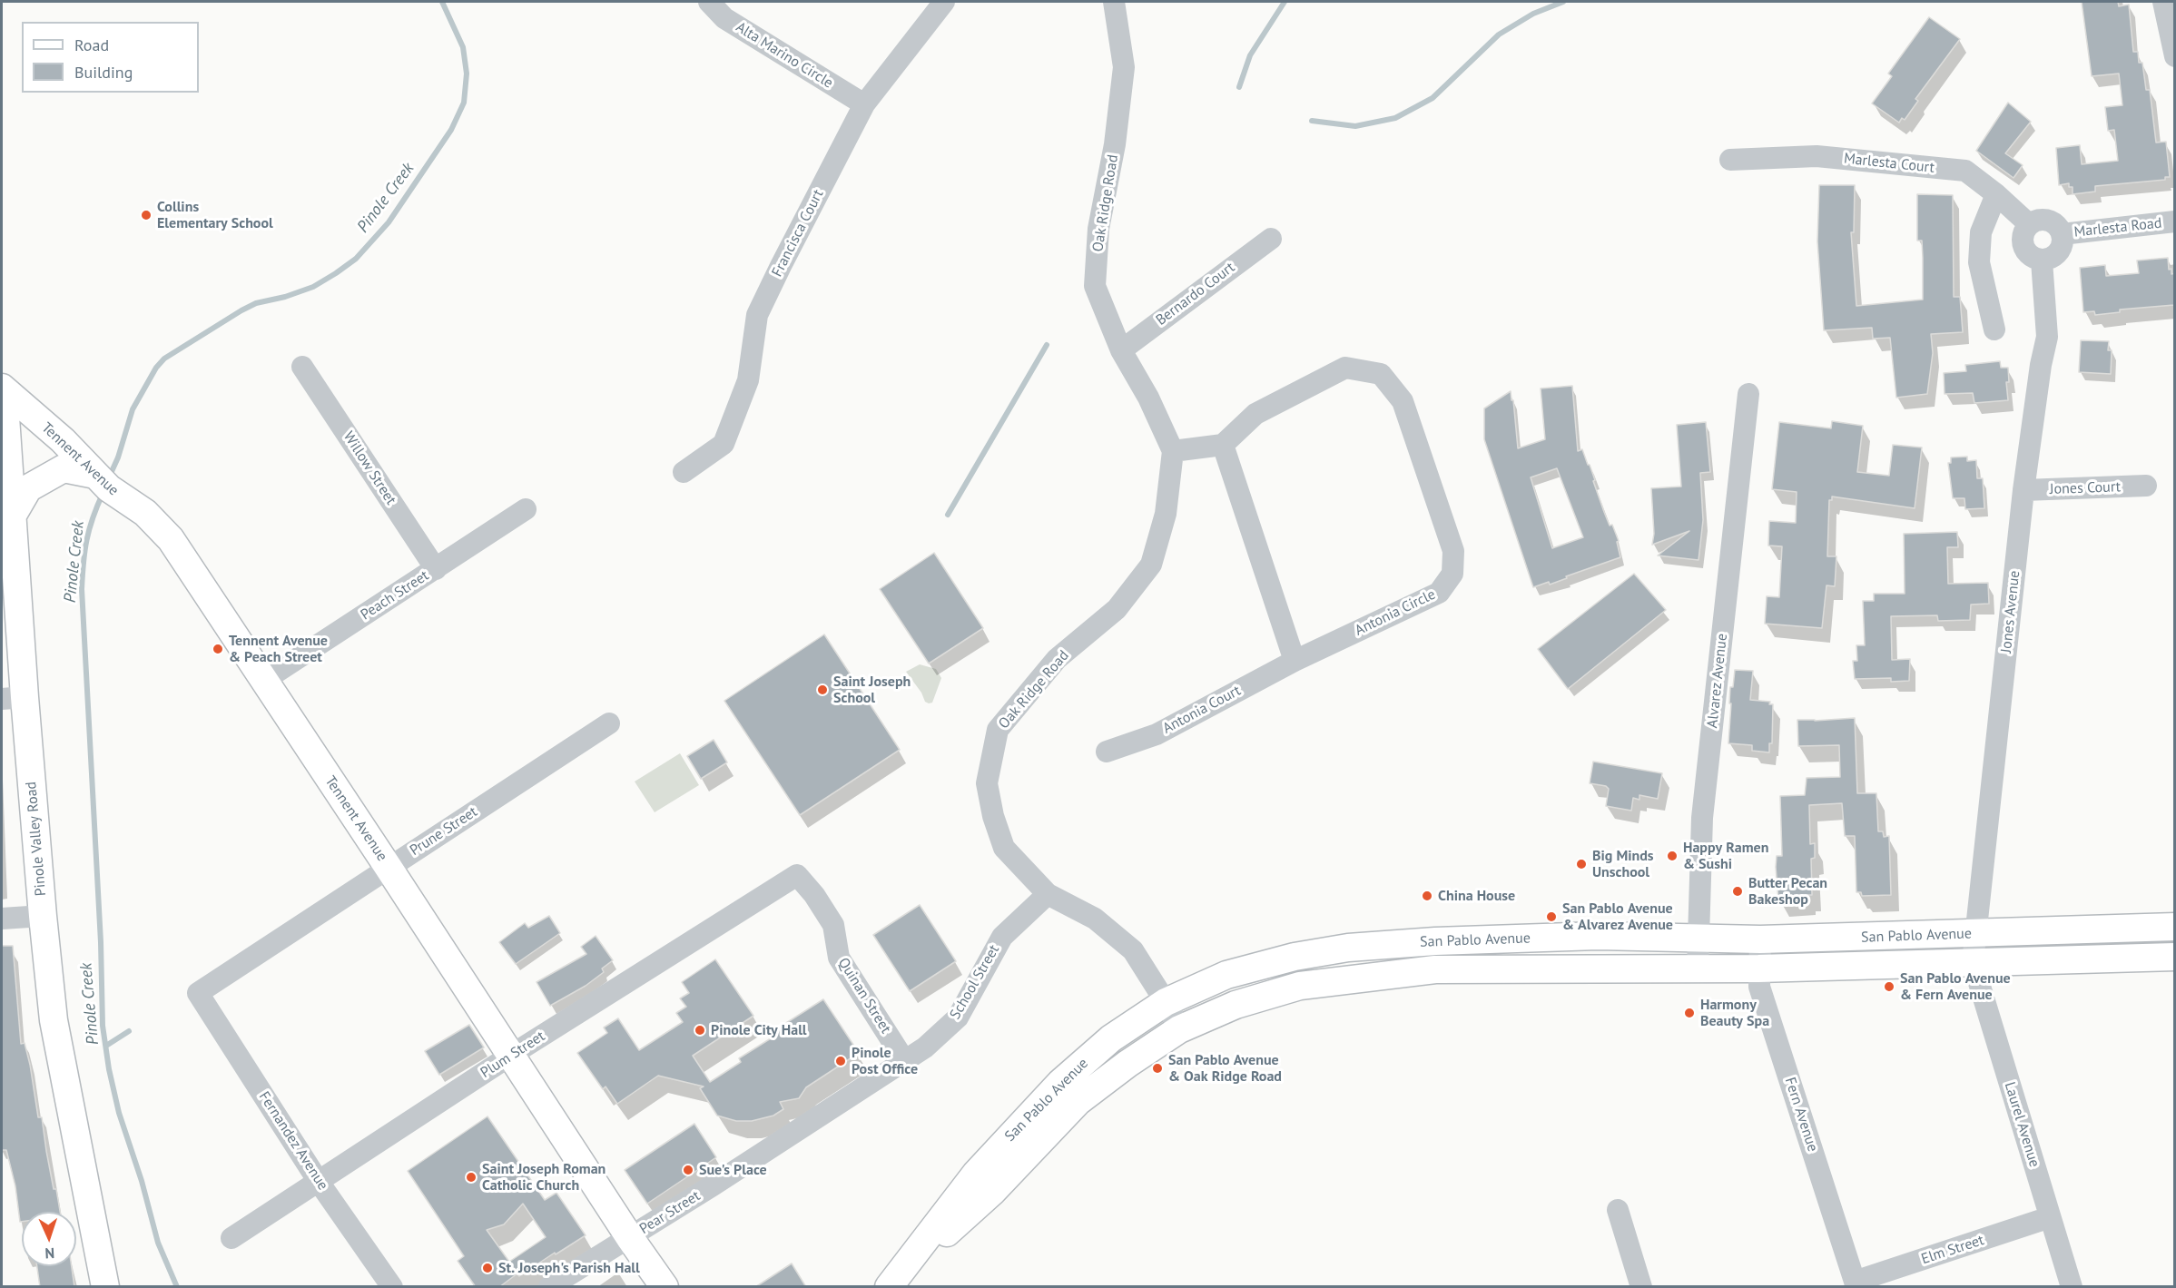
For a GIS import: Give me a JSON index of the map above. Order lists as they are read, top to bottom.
{
  "streets": {
    "main road": ["Tennent Avenue", "Pinole Valley Road", "San Pablo Avenue"],
    "street": [
      "Alta Marino Circle",
      "Marlesta Court",
      "Oak Ridge Road",
      "Marlesta Road",
      "Francisca Court",
      "Bernardo Court",
      "Willow Street",
      "Jones Court",
      "Peach Street",
      "Jones Avenue",
      "Antonia Circle",
      "Alvarez Avenue",
      "Antonia Court",
      "Prune Street",
      "School Street",
      "Quinan Street",
      "Plum Street",
      "Fern Avenue",
      "Laurel Avenue",
      "Fernandez Avenue",
      "Pear Street",
      "Elm Street"
    ]
  },
  "crossings": [
    ["Alta Marino Circle", "Francisca Court"],
    ["Marlesta Court", "Marlesta Road"],
    ["Marlesta Court", "Jones Avenue"],
    ["Oak Ridge Road", "Bernardo Court"],
    ["Oak Ridge Road", "San Pablo Avenue"],
    ["Oak Ridge Road", "School Street"],
    ["Marlesta Road", "Jones Avenue"],
    ["Tennent Avenue", "Peach Street"],
    ["Tennent Avenue", "Prune Street"],
    ["Tennent Avenue", "Pinole Valley Road"],
    ["Tennent Avenue", "Plum Street"],
    ["Tennent Avenue", "Pear Street"],
    ["Willow Street", "Peach Street"],
    ["Jones Court", "Jones Avenue"],
    ["Jones Avenue", "San Pablo Avenue"],
    ["Jones Avenue", "Laurel Avenue"],
    ["Antonia Circle", "Antonia Court"],
    ["Alvarez Avenue", "San Pablo Avenue"],
    ["Prune Street", "Fernandez Avenue"],
    ["San Pablo Avenue", "Fern Avenue"],
    ["San Pablo Avenue", "Laurel Avenue"],
    ["School Street", "Pear Street"],
    ["Quinan Street", "Plum Street"],
    ["Quinan Street", "Pear Street"],
    ["Plum Street", "Fernandez Avenue"],
    ["Fern Avenue", "Elm Street"],
    ["Laurel Avenue", "Elm Street"]
  ],
  "water": ["Pinole Creek"],
  "places": [
    "Collins Elementary School",
    "Tennent Avenue & Peach Street",
    "Saint Joseph School",
    "Happy Ramen & Sushi",
    "Big Minds Unschool",
    "Butter Pecan Bakeshop",
    "China House",
    "San Pablo Avenue & Alvarez Avenue",
    "San Pablo Avenue & Fern Avenue",
    "Harmony Beauty Spa",
    "Pinole City Hall",
    "Pinole Post Office",
    "San Pablo Avenue & Oak Ridge Road",
    "Sue's Place",
    "Saint Joseph Roman Catholic Church",
    "St. Joseph's Parish Hall"
  ],
  "legend": ["Road", "Building"],
  "north": "bottom"
}
